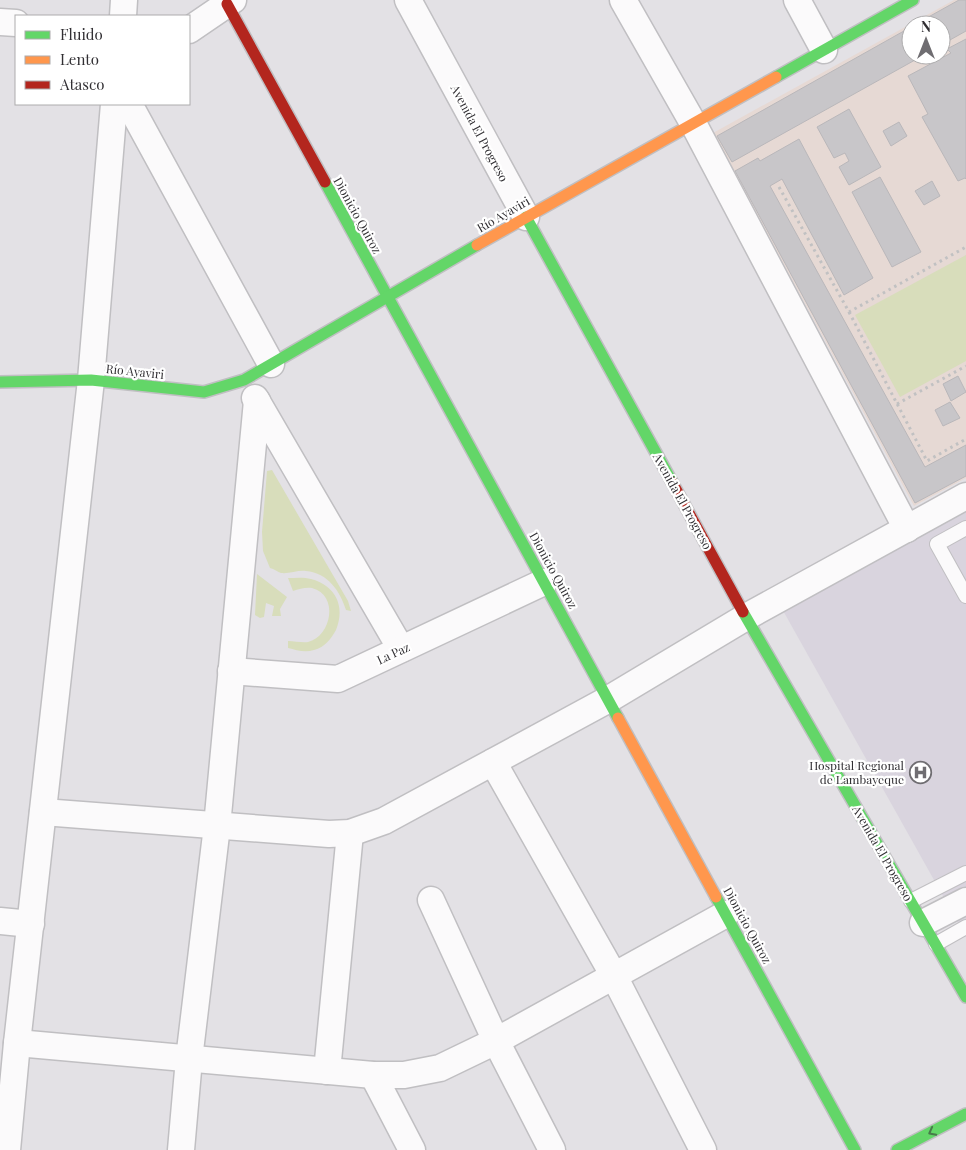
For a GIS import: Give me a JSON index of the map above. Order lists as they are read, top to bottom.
{
  "streets": {
    "main road": ["Avenida El Progreso", "Río Ayaviri", "Dionicio Quiroz"],
    "street": ["La Paz"]
  },
  "crossings": [
    ["Avenida El Progreso", "Río Ayaviri"],
    ["Río Ayaviri", "Dionicio Quiroz"],
    ["Dionicio Quiroz", "La Paz"]
  ],
  "places": {
    "hospital": ["Hospital Regional de Lambayeque"]
  },
  "legend": ["Fluido", "Lento", "Atasco"],
  "north": "top"
}
